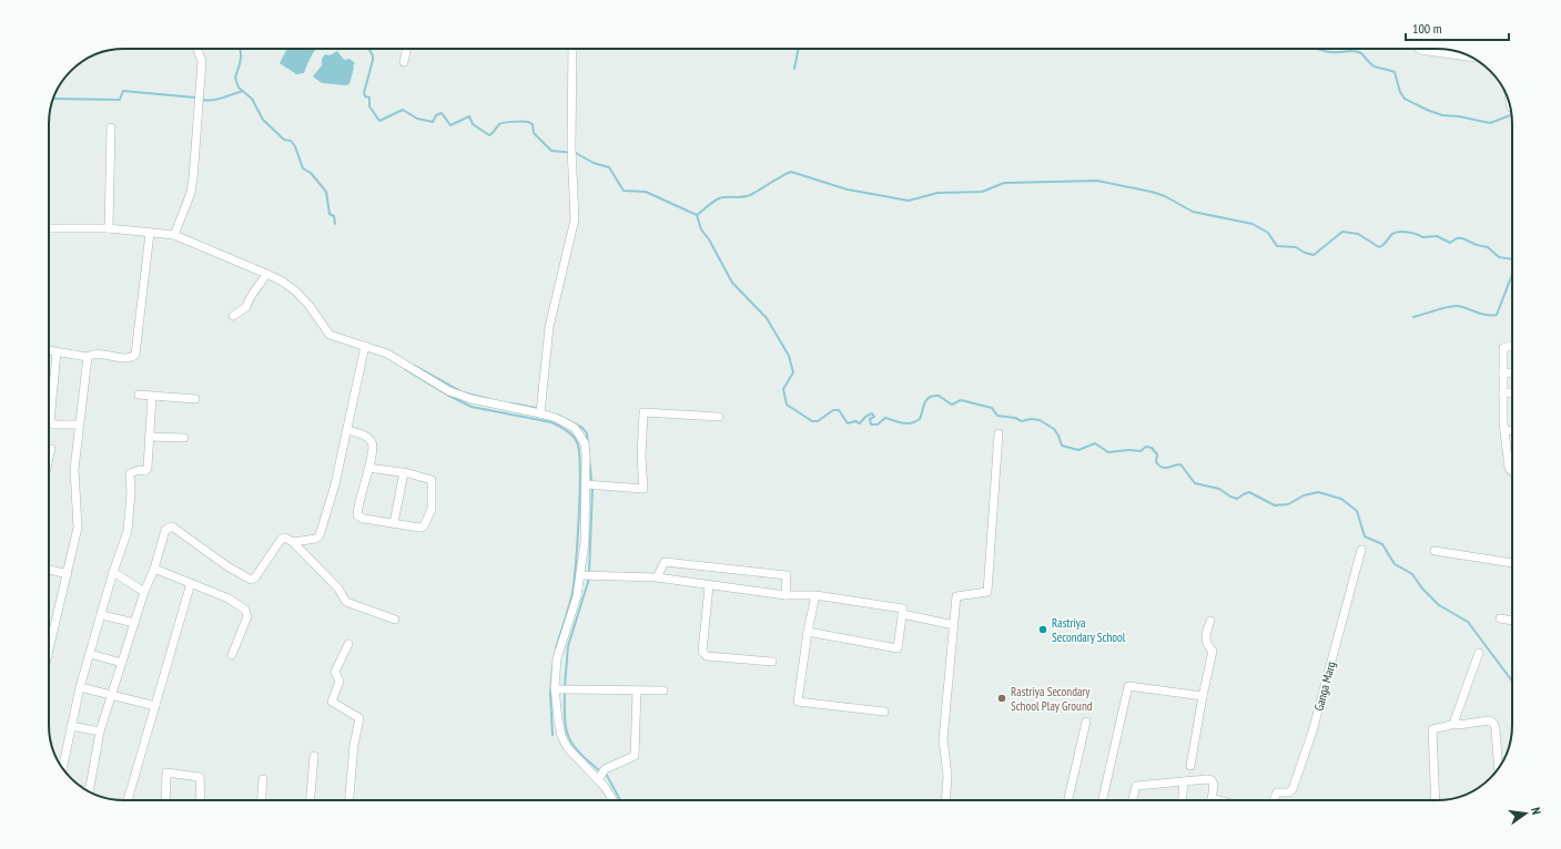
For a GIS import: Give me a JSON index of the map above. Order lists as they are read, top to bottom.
{
  "streets": {
    "street": ["Ganga Marg"]
  },
  "places": ["Rastriya Secondary School", "Rastriya Secondary School Play Ground"],
  "scale_bar": "100 m",
  "north": "right"
}
